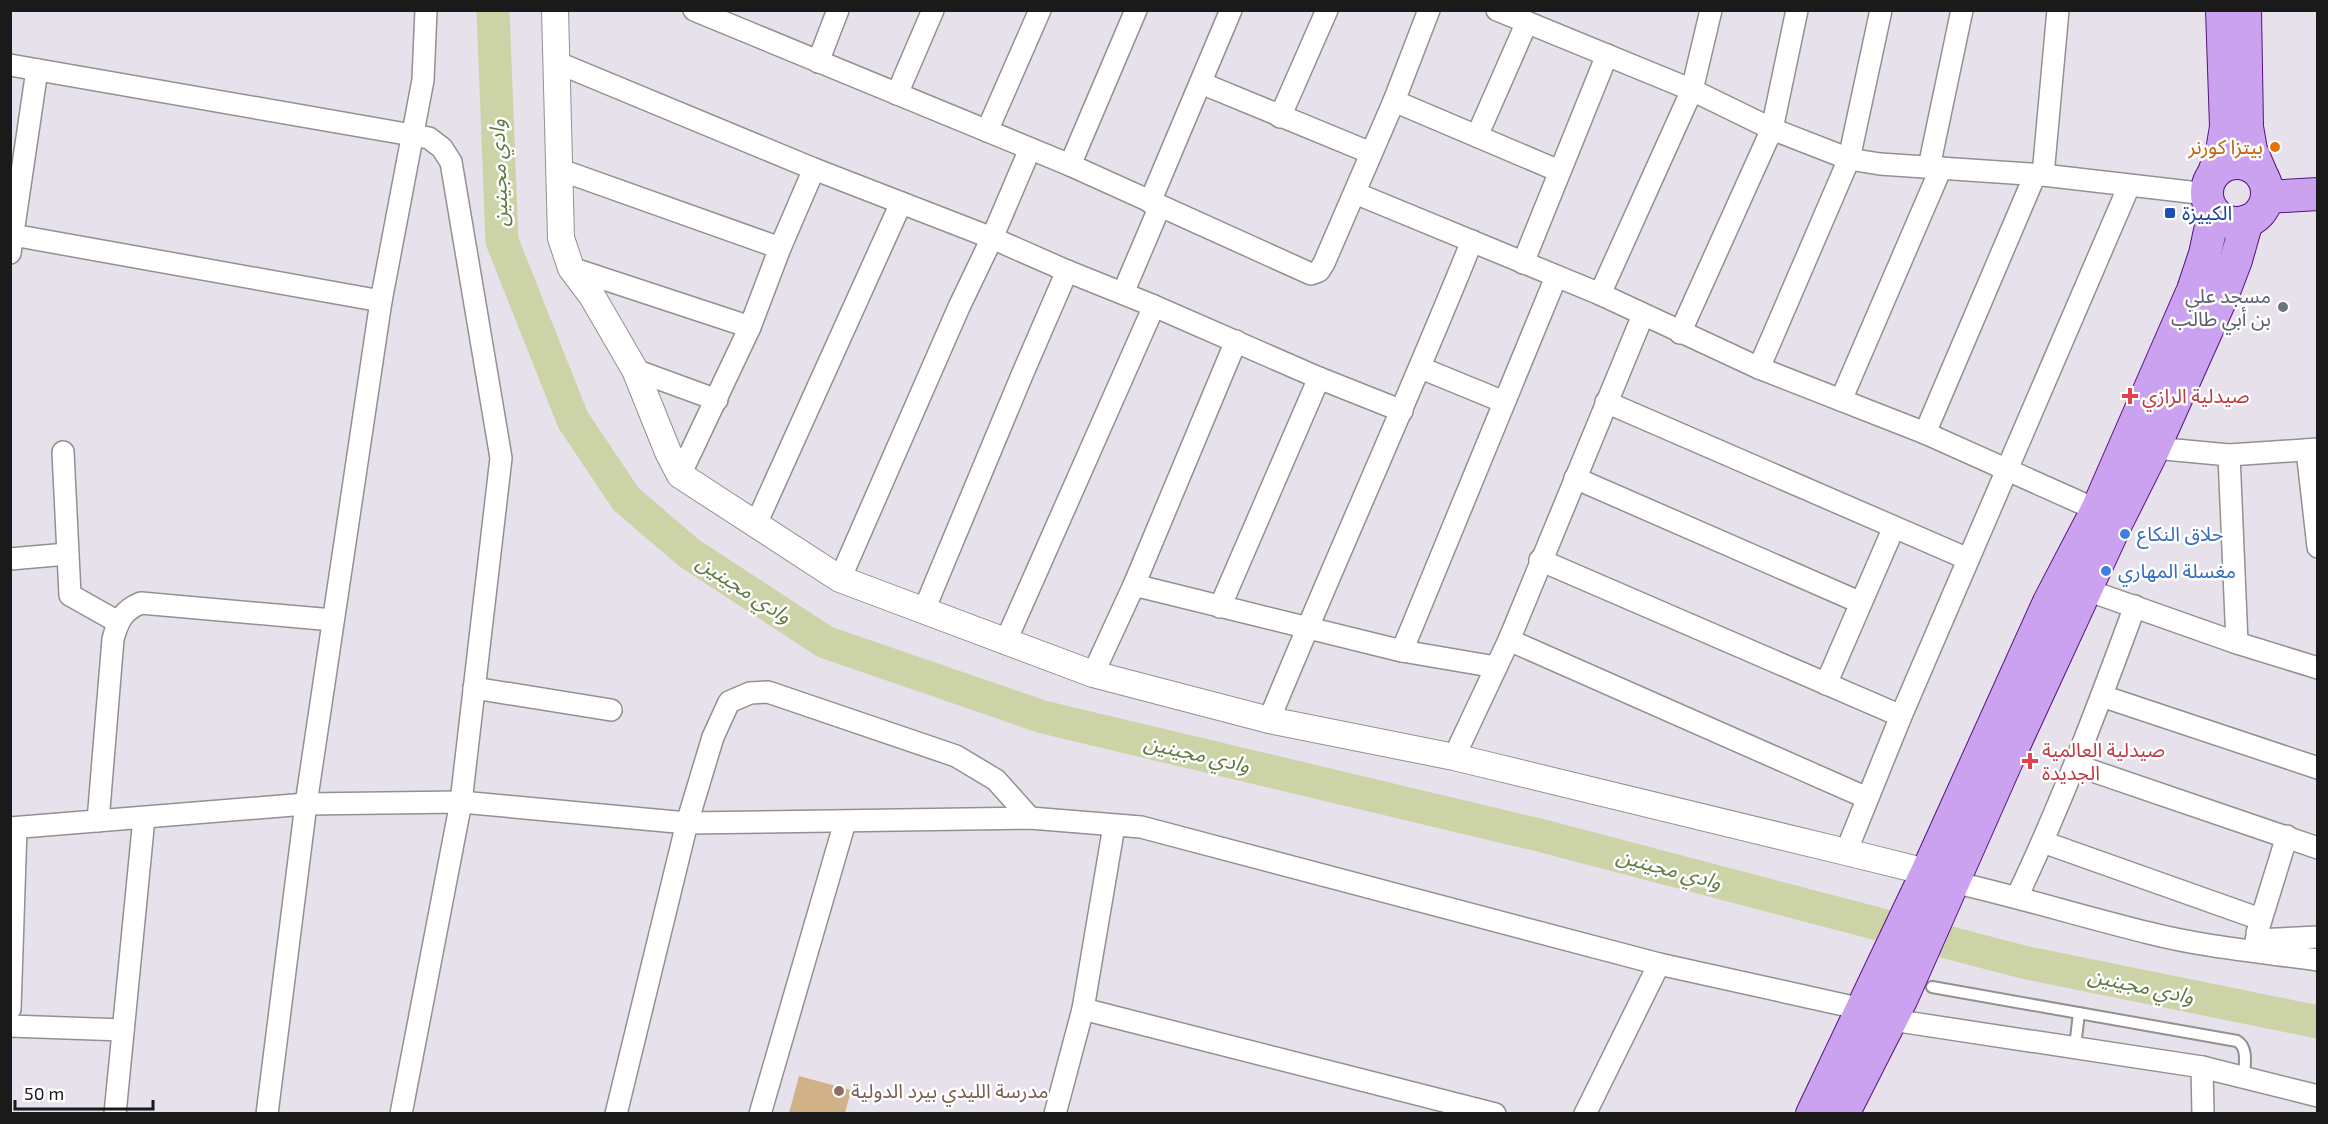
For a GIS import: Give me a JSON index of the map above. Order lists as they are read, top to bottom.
{
  "water": ["وادي مجينين"],
  "places": {
    "other": [
      "بيتزا كورنر",
      "مسجد علي بن أبي طالب",
      "حلاق النكاع",
      "مغسلة المهاري",
      "مدرسة الليدي بيرد الدولية"
    ],
    "transit": ["الكييزة"],
    "health": ["صيدلية الرازي", "صيدلية العالمية الجديدة"]
  },
  "scale_bar": "50 m"
}
